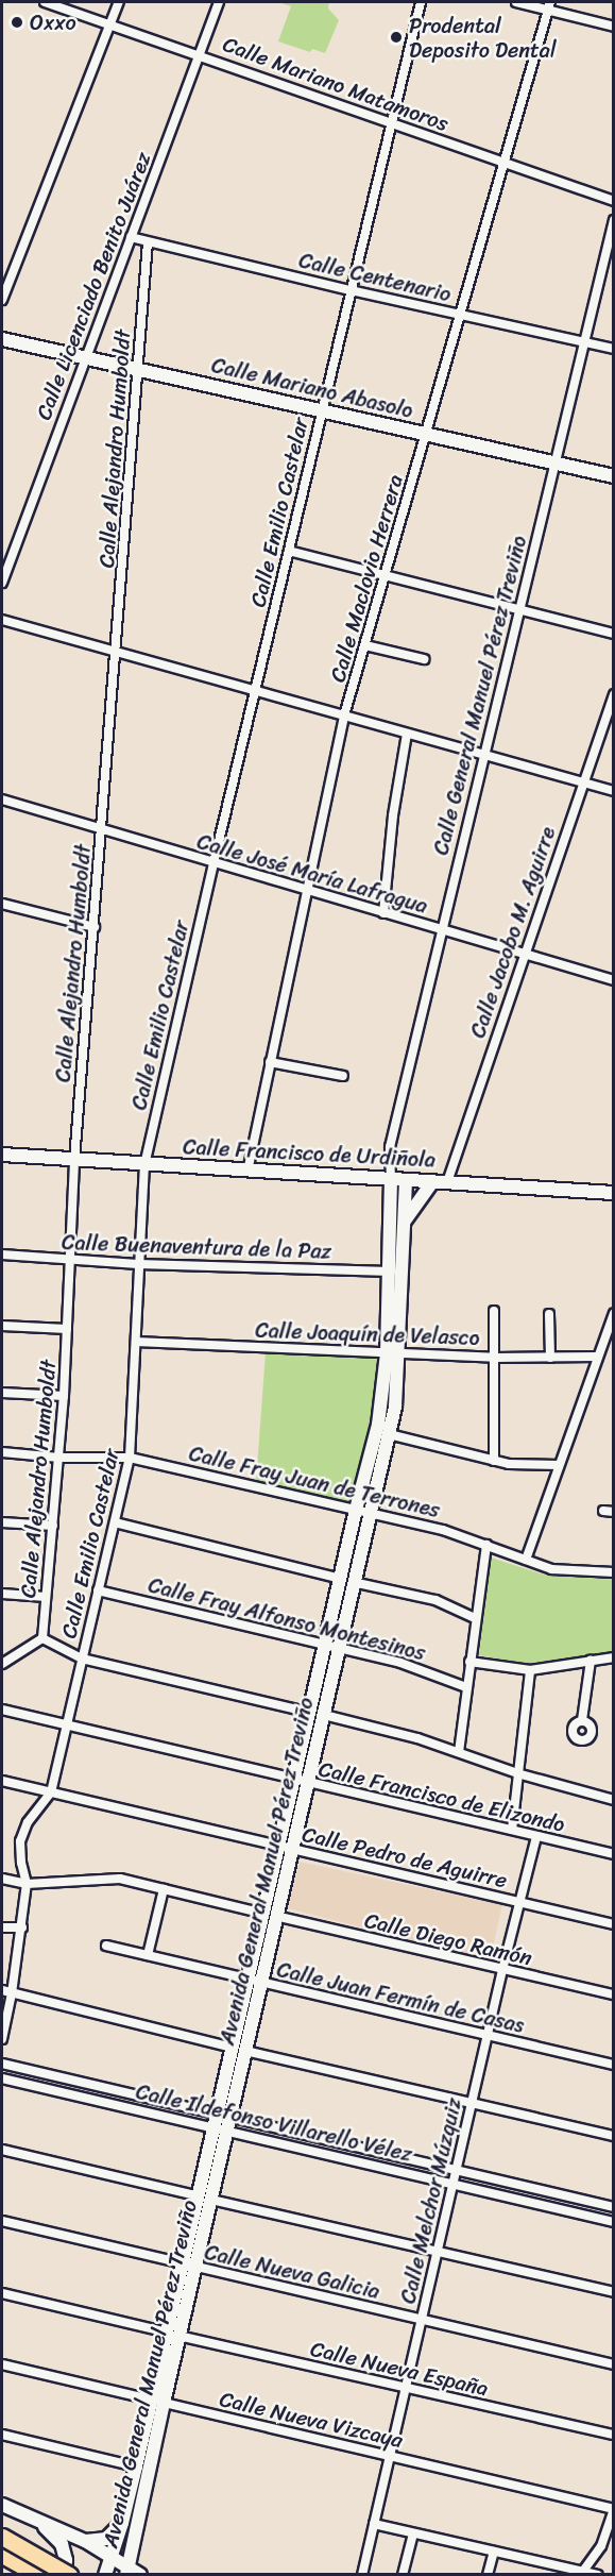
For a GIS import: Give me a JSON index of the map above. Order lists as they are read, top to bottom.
{
  "streets": {
    "main road": ["Calle Mariano Abasolo", "Calle Francisco de Urdiñola", "Avenida General Manuel Pérez Treviño"],
    "street": [
      "Calle Mariano Matamoros",
      "Calle Centenario",
      "Calle Licenciado Benito Juárez",
      "Calle Alejandro Humboldt",
      "Calle Emilio Castelar",
      "Calle Maclovio Herrera",
      "Calle General Manuel Pérez Treviño",
      "Calle José María Lafragua",
      "Calle Jacobo M. Aguirre",
      "Calle Buenaventura de la Paz",
      "Calle Joaquín de Velasco",
      "Calle Fray Juan de Terrones",
      "Calle Fray Alfonso Montesinos",
      "Calle Francisco de Elizondo",
      "Calle Pedro de Aguirre",
      "Calle Diego Ramón",
      "Calle Juan Fermín de Casas",
      "Calle Ildefonso Villarello Vélez",
      "Calle Melchor Múzquiz",
      "Calle Nueva Galicia",
      "Calle Nueva España",
      "Calle Nueva Vizcaya"
    ]
  },
  "crossings": [
    ["Calle Mariano Matamoros", "Calle Licenciado Benito Juárez"],
    ["Calle Mariano Matamoros", "Calle Emilio Castelar"],
    ["Calle Mariano Matamoros", "Calle Maclovio Herrera"],
    ["Calle Centenario", "Calle Licenciado Benito Juárez"],
    ["Calle Centenario", "Calle Alejandro Humboldt"],
    ["Calle Centenario", "Calle Emilio Castelar"],
    ["Calle Centenario", "Calle Maclovio Herrera"],
    ["Calle Centenario", "Calle General Manuel Pérez Treviño"],
    ["Calle Licenciado Benito Juárez", "Calle Mariano Abasolo"],
    ["Calle Mariano Abasolo", "Calle Alejandro Humboldt"],
    ["Calle Mariano Abasolo", "Calle Emilio Castelar"],
    ["Calle Mariano Abasolo", "Calle Maclovio Herrera"],
    ["Calle Mariano Abasolo", "Calle General Manuel Pérez Treviño"],
    ["Calle Alejandro Humboldt", "Calle José María Lafragua"],
    ["Calle Alejandro Humboldt", "Calle Francisco de Urdiñola"],
    ["Calle Alejandro Humboldt", "Calle Buenaventura de la Paz"],
    ["Calle Alejandro Humboldt", "Calle Fray Juan de Terrones"],
    ["Calle Emilio Castelar", "Calle José María Lafragua"],
    ["Calle Emilio Castelar", "Calle Francisco de Urdiñola"],
    ["Calle Emilio Castelar", "Calle Buenaventura de la Paz"],
    ["Calle Emilio Castelar", "Calle Joaquín de Velasco"],
    ["Calle Emilio Castelar", "Calle Fray Juan de Terrones"],
    ["Calle Emilio Castelar", "Calle Fray Alfonso Montesinos"],
    ["Calle Emilio Castelar", "Calle Francisco de Elizondo"],
    ["Calle Emilio Castelar", "Calle Pedro de Aguirre"],
    ["Calle Emilio Castelar", "Calle Diego Ramón"],
    ["Calle Maclovio Herrera", "Calle José María Lafragua"],
    ["Calle Maclovio Herrera", "Calle Francisco de Urdiñola"],
    ["Calle General Manuel Pérez Treviño", "Calle José María Lafragua"],
    ["Calle General Manuel Pérez Treviño", "Calle Francisco de Urdiñola"],
    ["Calle General Manuel Pérez Treviño", "Avenida General Manuel Pérez Treviño"],
    ["Calle José María Lafragua", "Calle Jacobo M. Aguirre"],
    ["Calle Jacobo M. Aguirre", "Calle Francisco de Urdiñola"],
    ["Calle Francisco de Urdiñola", "Avenida General Manuel Pérez Treviño"],
    ["Calle Buenaventura de la Paz", "Avenida General Manuel Pérez Treviño"],
    ["Calle Joaquín de Velasco", "Avenida General Manuel Pérez Treviño"],
    ["Calle Fray Juan de Terrones", "Avenida General Manuel Pérez Treviño"],
    ["Calle Fray Alfonso Montesinos", "Avenida General Manuel Pérez Treviño"],
    ["Calle Francisco de Elizondo", "Avenida General Manuel Pérez Treviño"],
    ["Calle Francisco de Elizondo", "Calle Melchor Múzquiz"],
    ["Calle Pedro de Aguirre", "Avenida General Manuel Pérez Treviño"],
    ["Calle Pedro de Aguirre", "Calle Melchor Múzquiz"],
    ["Avenida General Manuel Pérez Treviño", "Calle Diego Ramón"],
    ["Avenida General Manuel Pérez Treviño", "Calle Juan Fermín de Casas"],
    ["Avenida General Manuel Pérez Treviño", "Calle Ildefonso Villarello Vélez"],
    ["Avenida General Manuel Pérez Treviño", "Calle Nueva Galicia"],
    ["Avenida General Manuel Pérez Treviño", "Calle Nueva España"],
    ["Avenida General Manuel Pérez Treviño", "Calle Nueva Vizcaya"],
    ["Calle Diego Ramón", "Calle Melchor Múzquiz"],
    ["Calle Juan Fermín de Casas", "Calle Melchor Múzquiz"],
    ["Calle Ildefonso Villarello Vélez", "Calle Melchor Múzquiz"],
    ["Calle Melchor Múzquiz", "Calle Nueva Galicia"],
    ["Calle Melchor Múzquiz", "Calle Nueva España"],
    ["Calle Melchor Múzquiz", "Calle Nueva Vizcaya"]
  ],
  "places": ["Oxxo", "Prodental Deposito Dental"]
}
